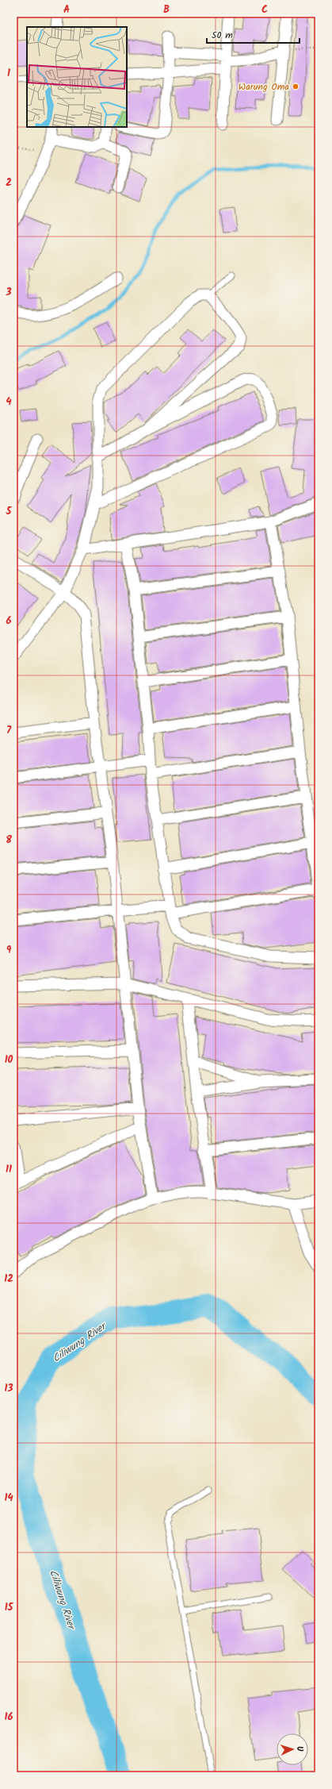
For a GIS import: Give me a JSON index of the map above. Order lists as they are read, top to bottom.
{
  "water": ["Ciliwung River"],
  "places": ["Warung Oma"],
  "scale_bar": "50 m",
  "north": "right",
  "grid": {
    "columns": ["A", "B", "C"],
    "rows": [
      "1",
      "2",
      "3",
      "4",
      "5",
      "6",
      "7",
      "8",
      "9",
      "10",
      "11",
      "12",
      "13",
      "14",
      "15",
      "16"
    ]
  }
}
